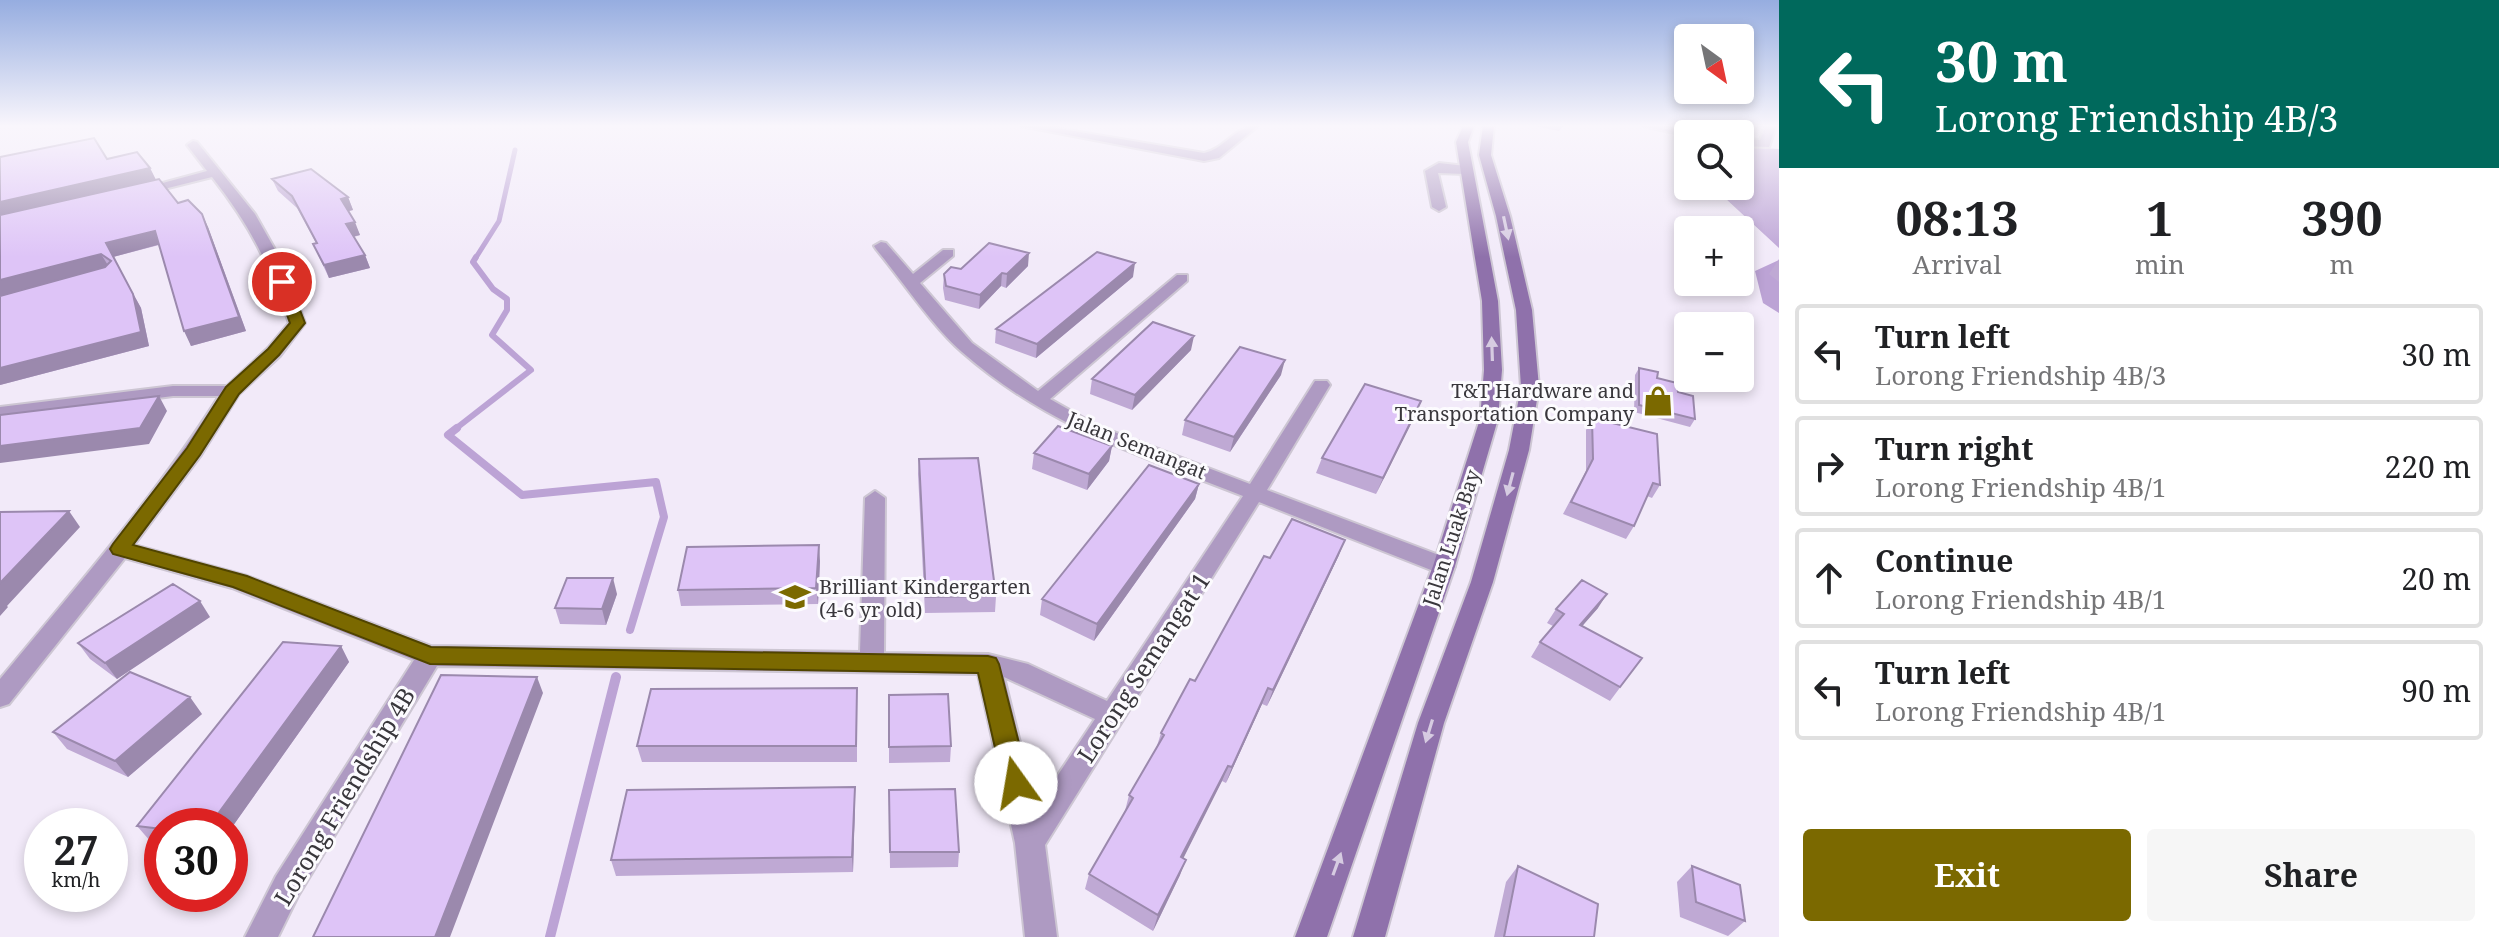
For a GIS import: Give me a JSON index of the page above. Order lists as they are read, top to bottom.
{
  "streets": {
    "street": [
      "Jalan Semangat",
      "Jalan Luak Bay",
      "Lorong Semangat 1",
      "Lorong Friendship 4B"
    ]
  },
  "crossings": [
    ["Jalan Semangat", "Jalan Luak Bay"],
    ["Jalan Semangat", "Lorong Semangat 1"]
  ],
  "places": {
    "shop": ["T&T Hardware and Transportation Company"],
    "school or university": ["Brilliant Kindergarten (4-6 yr old)"]
  },
  "north": "bottom right",
  "page": {
    "turn": ["30 m", "Lorong Friendship 4B/3"],
    "map_buttons": ["+", "−"],
    "eta": [
      "08:13",
      "Arrival",
      "1",
      "min",
      "390",
      "m"
    ],
    "list": [
      {
        "name": "Turn left",
        "note": "Lorong Friendship 4B/3",
        "value": "30 m"
      },
      {
        "name": "Turn right",
        "note": "Lorong Friendship 4B/1",
        "value": "220 m"
      },
      {
        "name": "Continue",
        "note": "Lorong Friendship 4B/1",
        "value": "20 m"
      },
      {
        "name": "Turn left",
        "note": "Lorong Friendship 4B/1",
        "value": "90 m"
      }
    ],
    "speed": "27 km/h",
    "limit": "30",
    "buttons": ["Exit", "Share"]
  }
}
